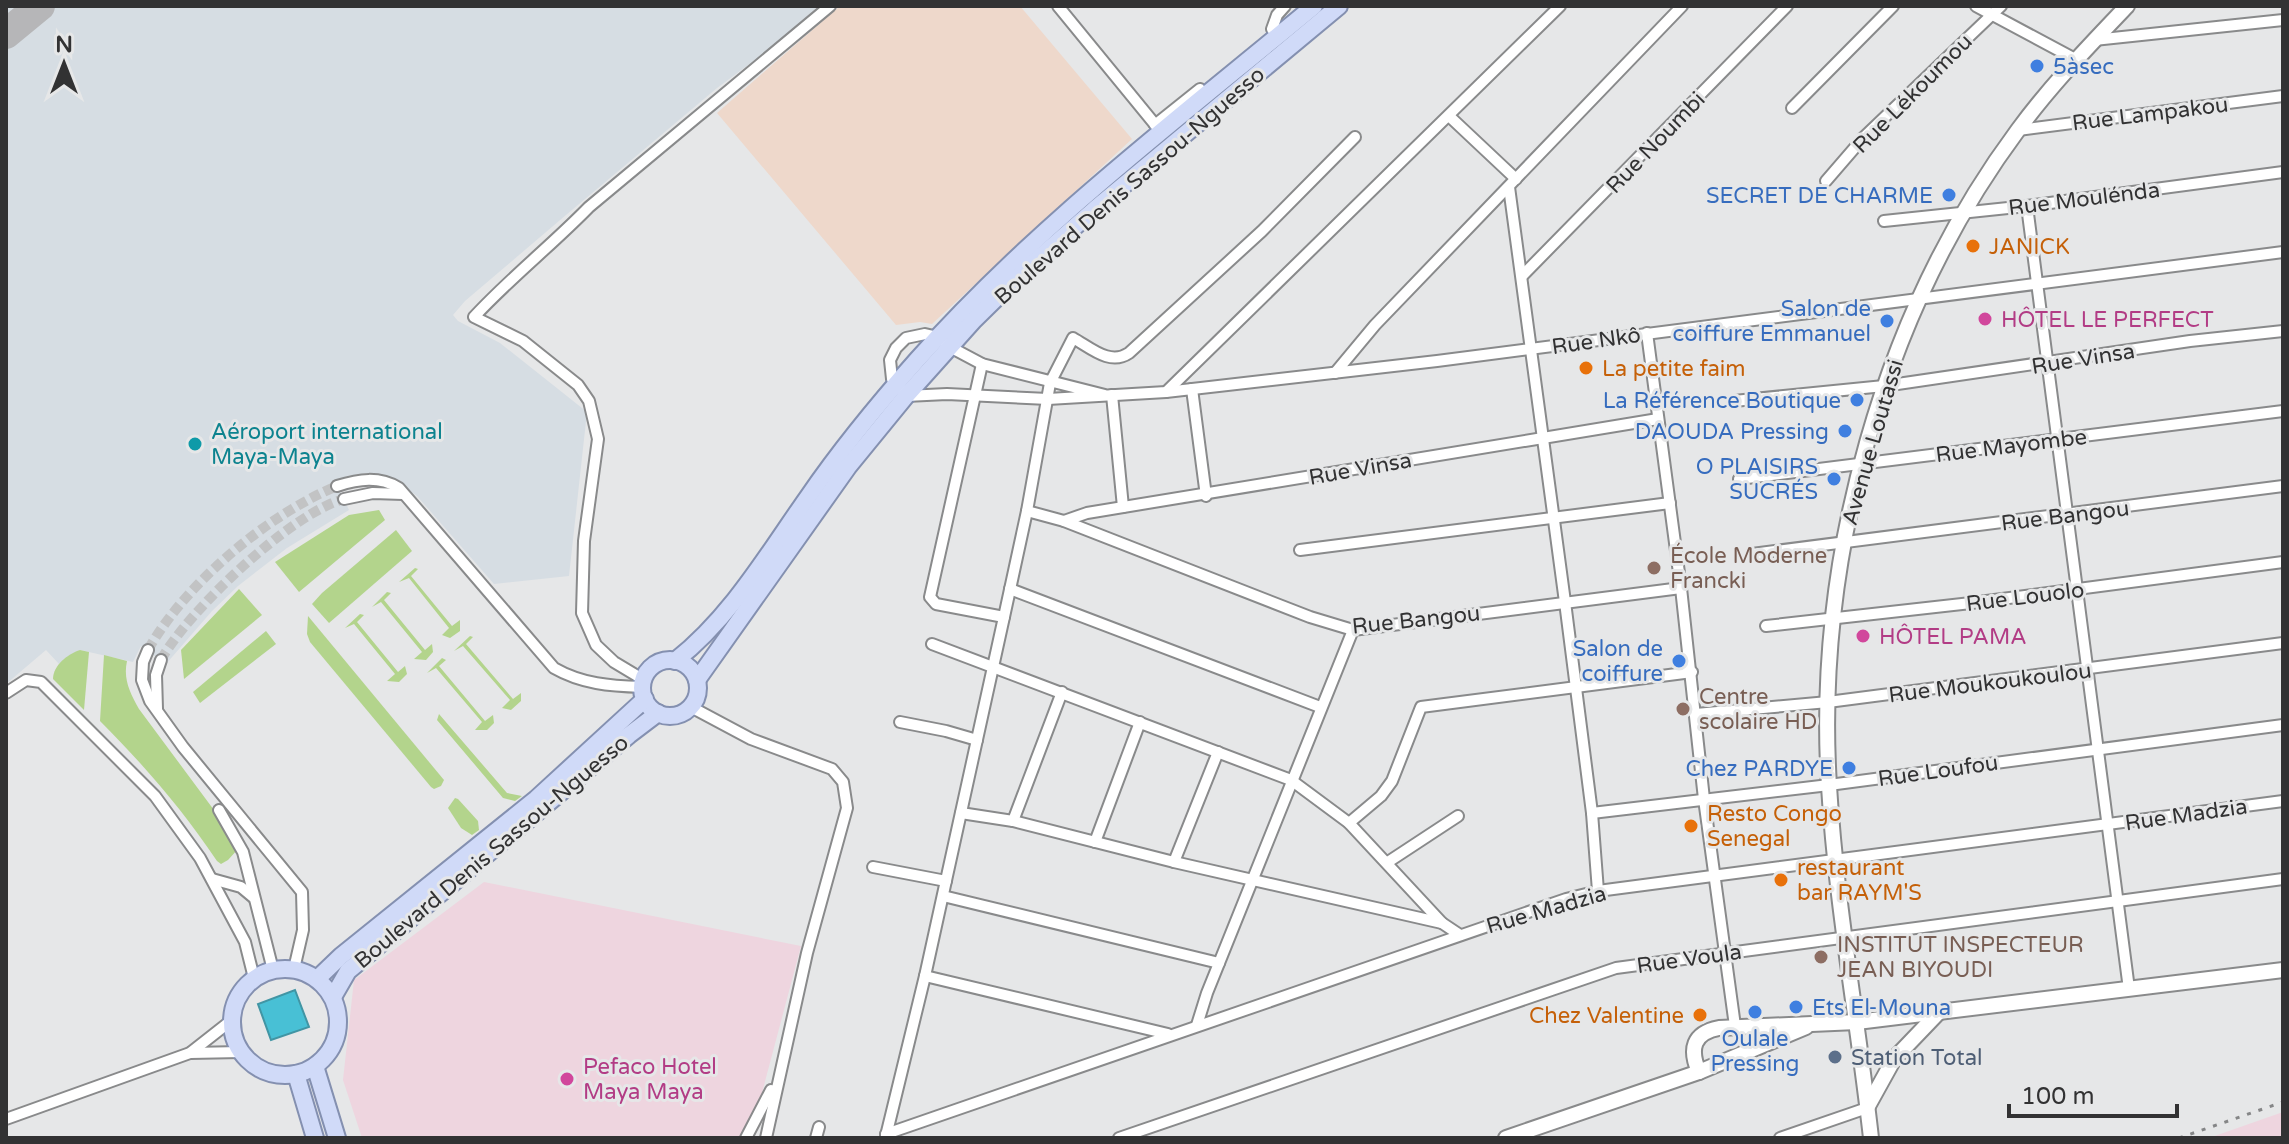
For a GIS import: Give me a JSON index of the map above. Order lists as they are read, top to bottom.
{
  "streets": {
    "main road": ["Boulevard Denis Sassou-Nguesso", "Avenue Loutassi"],
    "street": [
      "Rue Lékoumou",
      "Rue Lampakou",
      "Rue Noumbi",
      "Rue Moulénda",
      "Rue Nkô",
      "Rue Vinsa",
      "Rue Mayombe",
      "Rue Bangou",
      "Rue Louolo",
      "Rue Moukoukoulou",
      "Rue Loufou",
      "Rue Madzia",
      "Rue Voula"
    ]
  },
  "crossings": [
    ["Rue Lampakou", "Avenue Loutassi"],
    ["Boulevard Denis Sassou-Nguesso", "Rue Nkô"],
    ["Rue Moulénda", "Avenue Loutassi"],
    ["Rue Nkô", "Avenue Loutassi"],
    ["Rue Vinsa", "Avenue Loutassi"],
    ["Rue Vinsa", "Rue Bangou"],
    ["Avenue Loutassi", "Rue Mayombe"],
    ["Avenue Loutassi", "Rue Bangou"],
    ["Avenue Loutassi", "Rue Louolo"],
    ["Avenue Loutassi", "Rue Moukoukoulou"],
    ["Avenue Loutassi", "Rue Loufou"],
    ["Avenue Loutassi", "Rue Madzia"],
    ["Avenue Loutassi", "Rue Voula"]
  ],
  "places": [
    "5àsec",
    "SECRET DE CHARME",
    "JANICK",
    "HÔTEL LE PERFECT",
    "Salon de coiffure Emmanuel",
    "La petite faim",
    "La Référence Boutique",
    "DAOUDA Pressing",
    "Aéroport international Maya-Maya",
    "O PLAISIRS SUCRÉS",
    "École Moderne Francki",
    "HÔTEL PAMA",
    "Salon de coiffure",
    "Centre scolaire HD",
    "Chez PARDYE",
    "Resto Congo Senegal",
    "restaurant bar RAYM'S",
    "INSTITUT INSPECTEUR JEAN BIYOUDI",
    "Ets El-Mouna",
    "Oulale Pressing",
    "Chez Valentine",
    "Station Total",
    "Pefaco Hotel Maya Maya"
  ],
  "scale_bar": "100 m",
  "north": "top"
}
